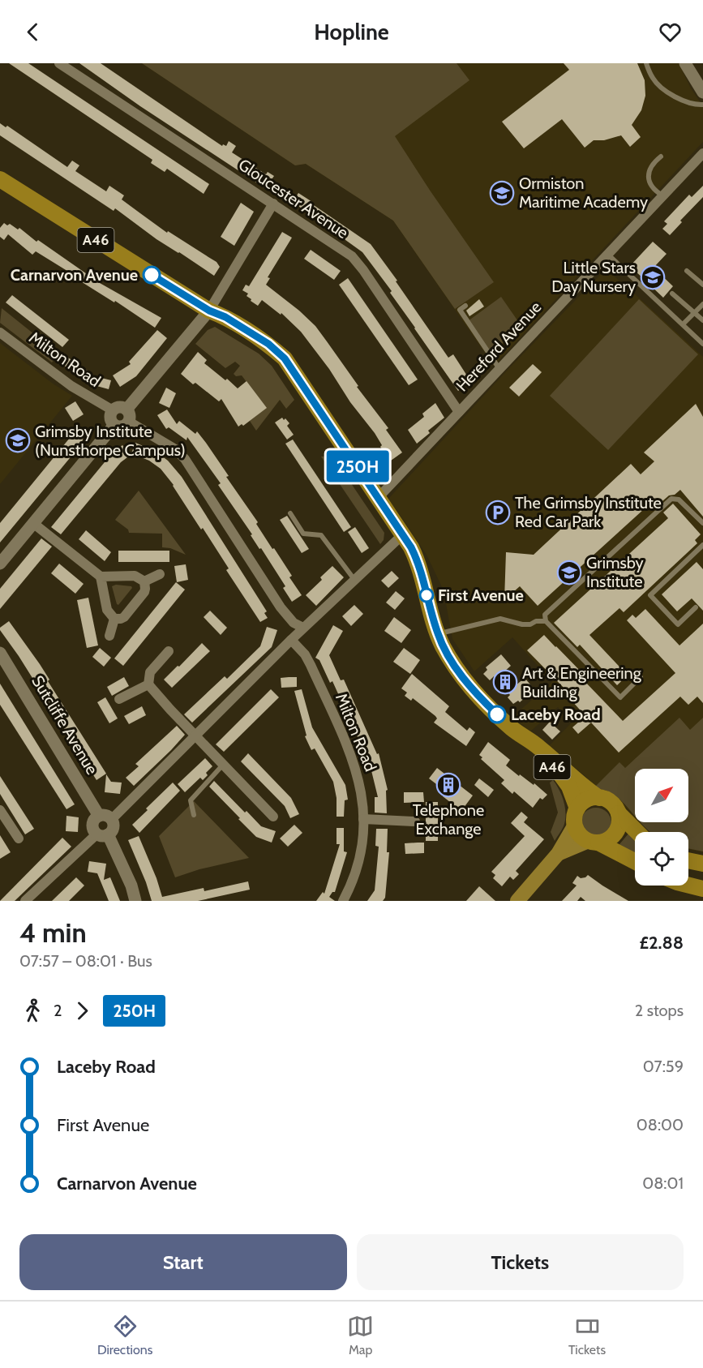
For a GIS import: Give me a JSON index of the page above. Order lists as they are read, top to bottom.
{
  "streets": {
    "highway": ["A46"],
    "street": [
      "Gloucester Avenue",
      "Hereford Avenue",
      "Milton Road",
      "Sutcliffe Avenue"
    ]
  },
  "crossings": [
    ["Gloucester Avenue", "Hereford Avenue"],
    ["A46", "Hereford Avenue"]
  ],
  "places": {
    "school or university": [
      "Ormiston Maritime Academy",
      "Little Stars Day Nursery",
      "Grimsby Institute (Nunsthorpe Campus)",
      "Grimsby Institute"
    ],
    "other": ["Carnarvon Avenue", "First Avenue", "Laceby Road"],
    "parking": ["The Grimsby Institute Red Car Park"],
    "building": ["Art & Engineering Building", "Telephone Exchange"]
  },
  "lines": ["bus line 250H"],
  "north": "top right",
  "page": {
    "header": "Hopline",
    "on_map": "250H",
    "heading": ["4 min", "07:57 – 08:01 · Bus", "£2.88"],
    "legs": ["2", "250H", "2 stops"],
    "list": [
      {
        "name": "Laceby Road",
        "value": "07:59"
      },
      {
        "name": "First Avenue",
        "value": "08:00"
      },
      {
        "name": "Carnarvon Avenue",
        "value": "08:01"
      }
    ],
    "buttons": ["Start", "Tickets"],
    "tabs": ["Directions", "Map", "Tickets"]
  }
}
